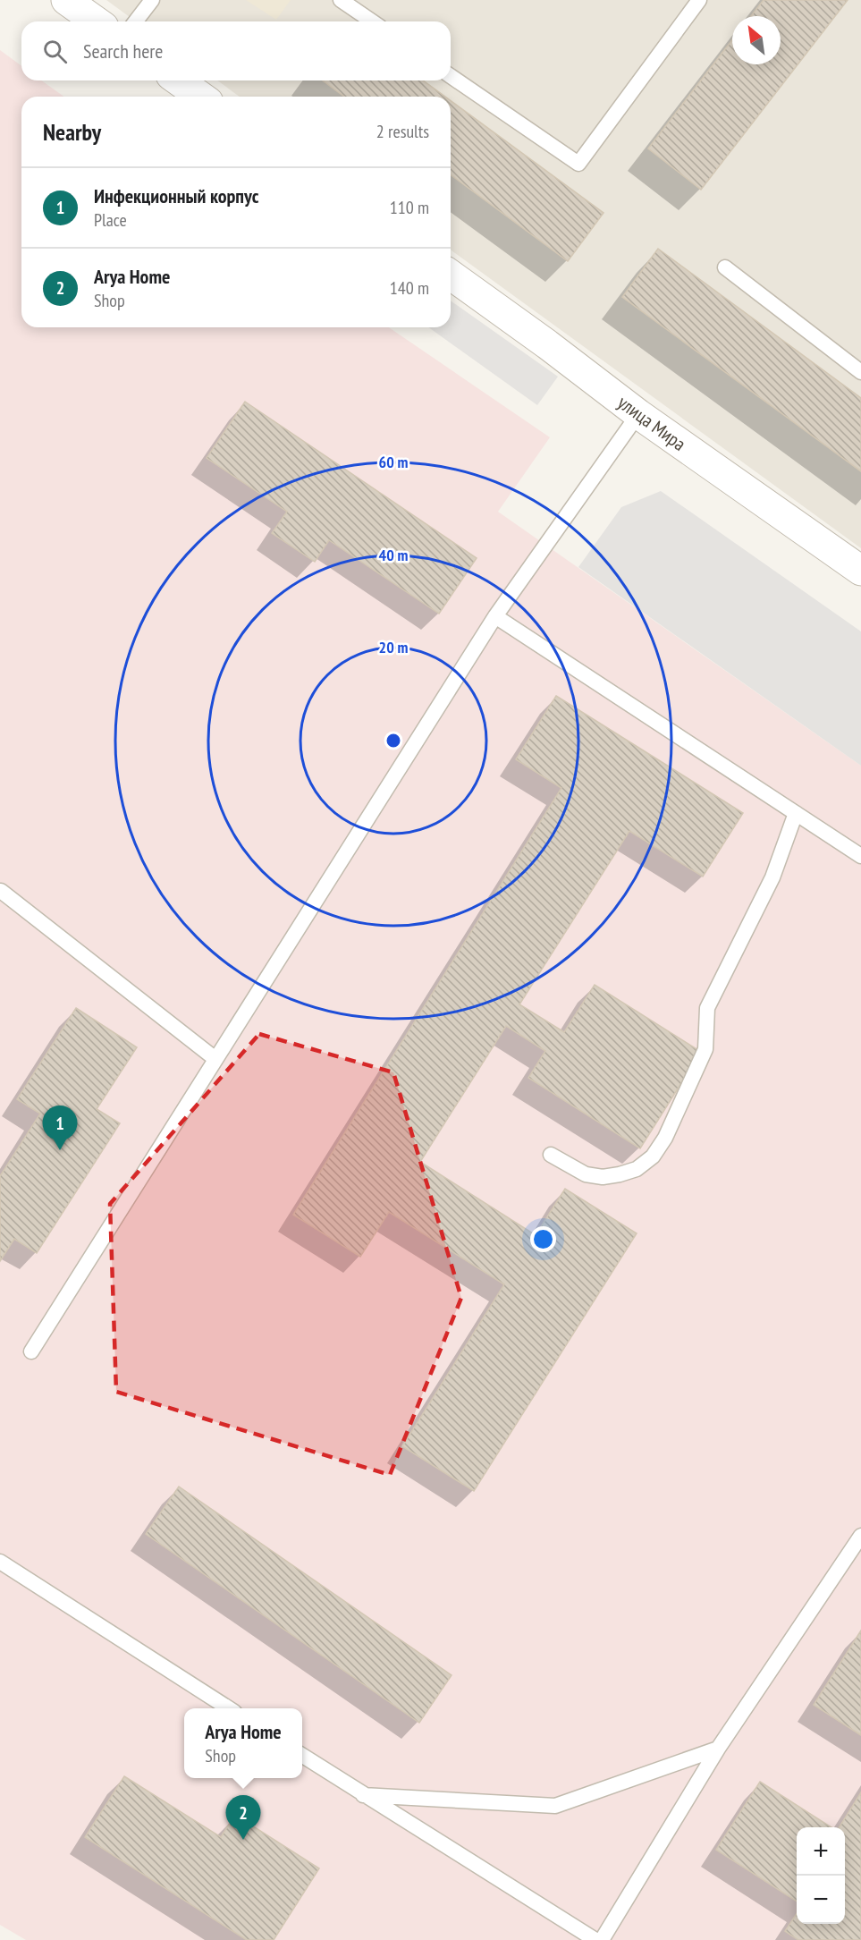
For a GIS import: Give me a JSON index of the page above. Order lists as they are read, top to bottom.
{
  "streets": {
    "street": ["улица Мира"]
  },
  "north": "top left",
  "page": {
    "search": "Search here",
    "heading": ["Nearby", "2 results"],
    "list": [
      {
        "mark": "1",
        "name": "Инфекционный корпус",
        "note": "Place",
        "value": "110 m"
      },
      {
        "mark": "2",
        "name": "Arya Home",
        "note": "Shop",
        "value": "140 m"
      }
    ],
    "pins": ["1", "2"],
    "popup": ["Arya Home", "Shop"],
    "map_buttons": ["+", "−"]
  },
  "rings": ["60 m", "40 m", "20 m"]
}
